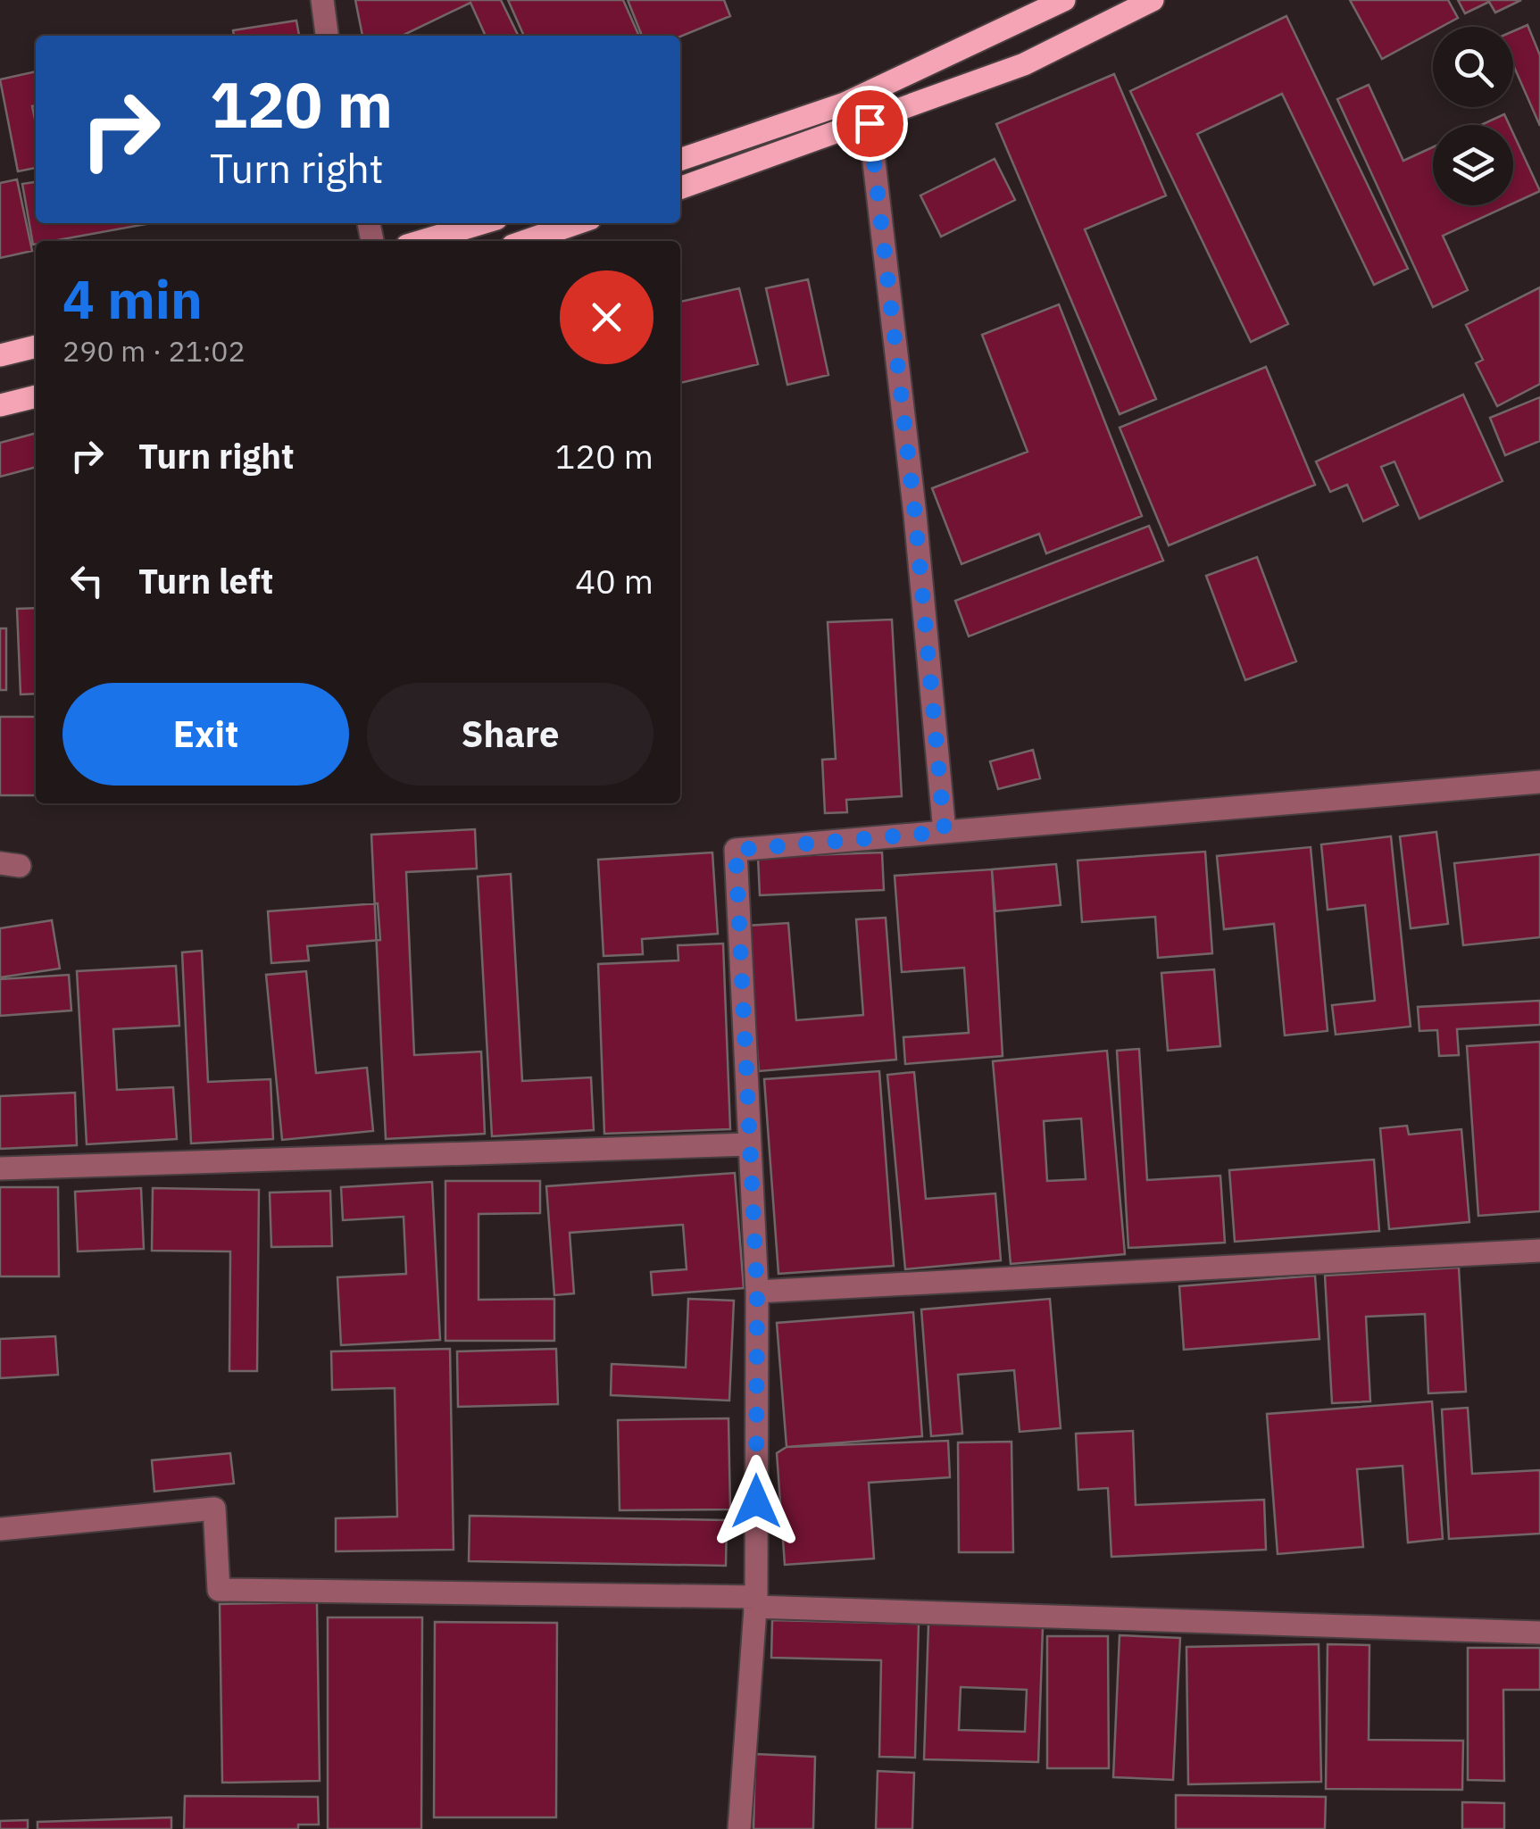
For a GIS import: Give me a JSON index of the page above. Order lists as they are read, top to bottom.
{
  "page": {
    "turn": ["120 m", "Turn right"],
    "heading": ["4 min", "290 m · 21:02"],
    "list": [
      {
        "name": "Turn right",
        "value": "120 m"
      },
      {
        "name": "Turn left",
        "value": "40 m"
      }
    ],
    "buttons": ["Exit", "Share"]
  }
}
